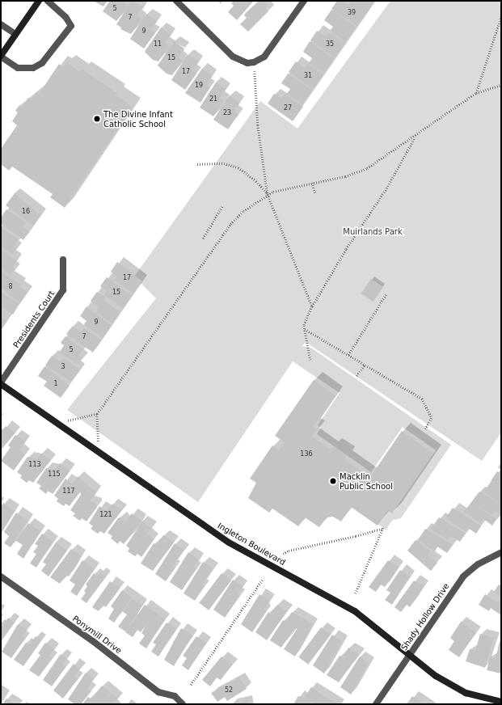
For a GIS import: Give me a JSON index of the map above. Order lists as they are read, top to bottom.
{
  "streets": {
    "street": [
      "Presidents Court",
      "Ingleton Boulevard",
      "Shady Hollow Drive",
      "Ponymill Drive"
    ]
  },
  "crossings": [
    ["Presidents Court", "Ingleton Boulevard"],
    ["Ingleton Boulevard", "Shady Hollow Drive"]
  ],
  "parks": ["Muirlands Park"],
  "places": ["The Divine Infant Catholic School", "Macklin Public School"],
  "house_numbers": [
    "5",
    "39",
    "7",
    "9",
    "11",
    "35",
    "15",
    "17",
    "31",
    "19",
    "21",
    "27",
    "23",
    "16",
    "17",
    "8",
    "15",
    "9",
    "7",
    "5",
    "3",
    "1",
    "136",
    "113",
    "115",
    "117",
    "121",
    "52"
  ]
}
